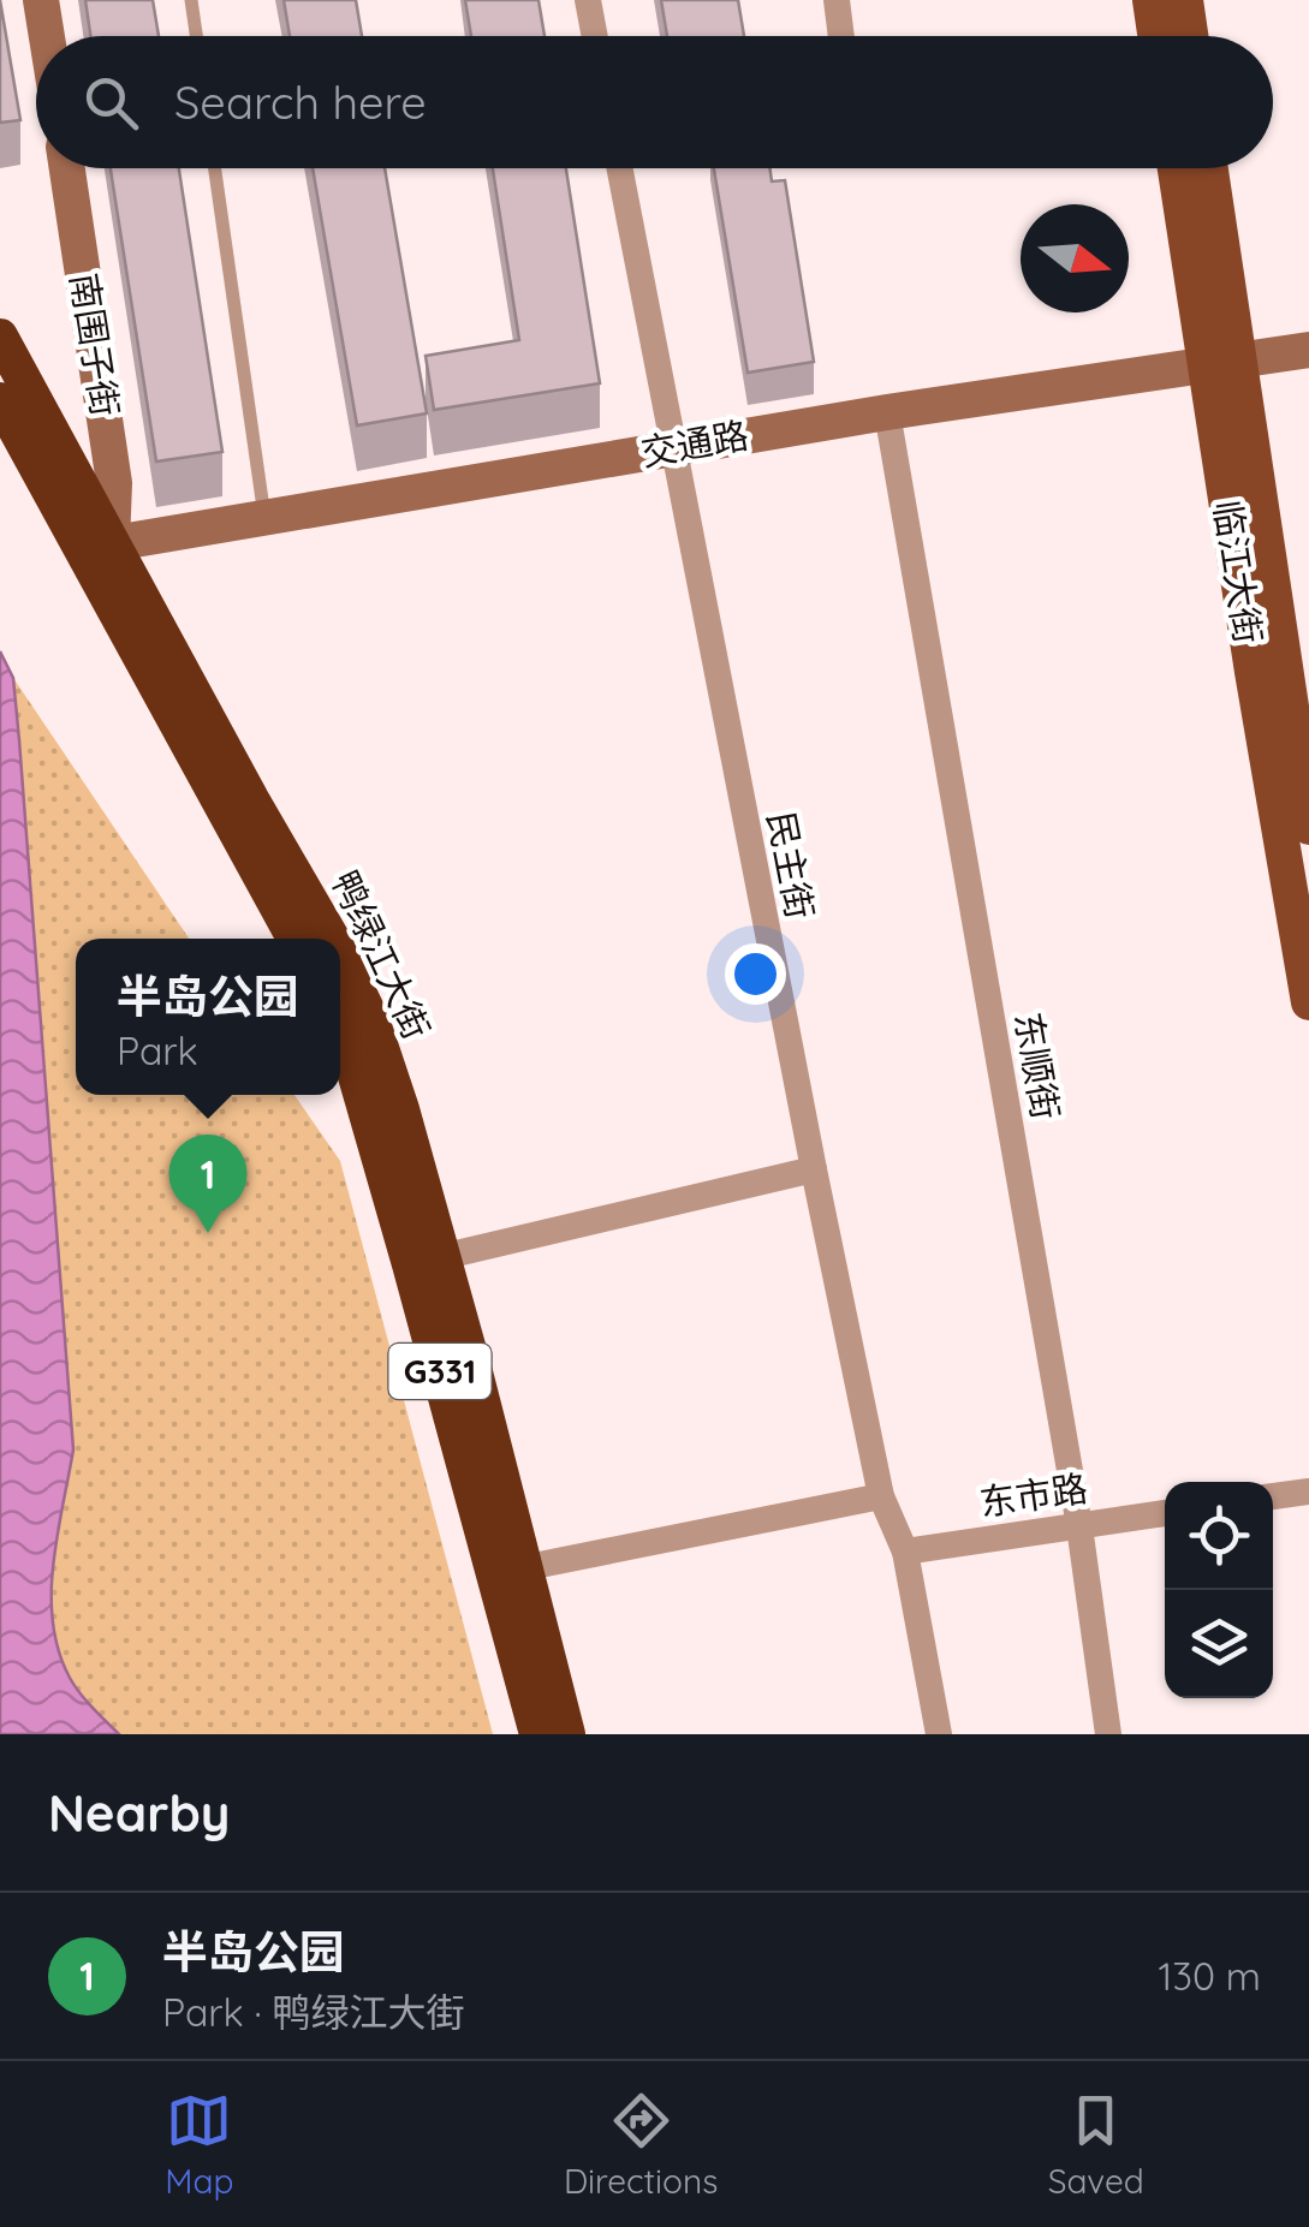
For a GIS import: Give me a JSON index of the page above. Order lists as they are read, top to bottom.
{
  "streets": {
    "highway": ["鸭绿江大街", "G331"],
    "main road": ["临江大街"],
    "street": [
      "南围子街",
      "交通路",
      "民主街",
      "东顺街",
      "东市路"
    ]
  },
  "crossings": [
    ["南围子街", "交通路"],
    ["南围子街", "鸭绿江大街"],
    ["交通路", "临江大街"],
    ["交通路", "民主街"],
    ["交通路", "鸭绿江大街"],
    ["交通路", "东顺街"],
    ["民主街", "东市路"],
    ["东顺街", "东市路"]
  ],
  "north": "right",
  "page": {
    "search": "Search here",
    "popup": ["半岛公园", "Park"],
    "pins": "1",
    "heading": "Nearby",
    "list": [
      {
        "mark": "1",
        "name": "半岛公园",
        "note": "Park · 鸭绿江大街",
        "value": "130 m"
      }
    ],
    "nav": ["Map", "Directions", "Saved"]
  }
}
